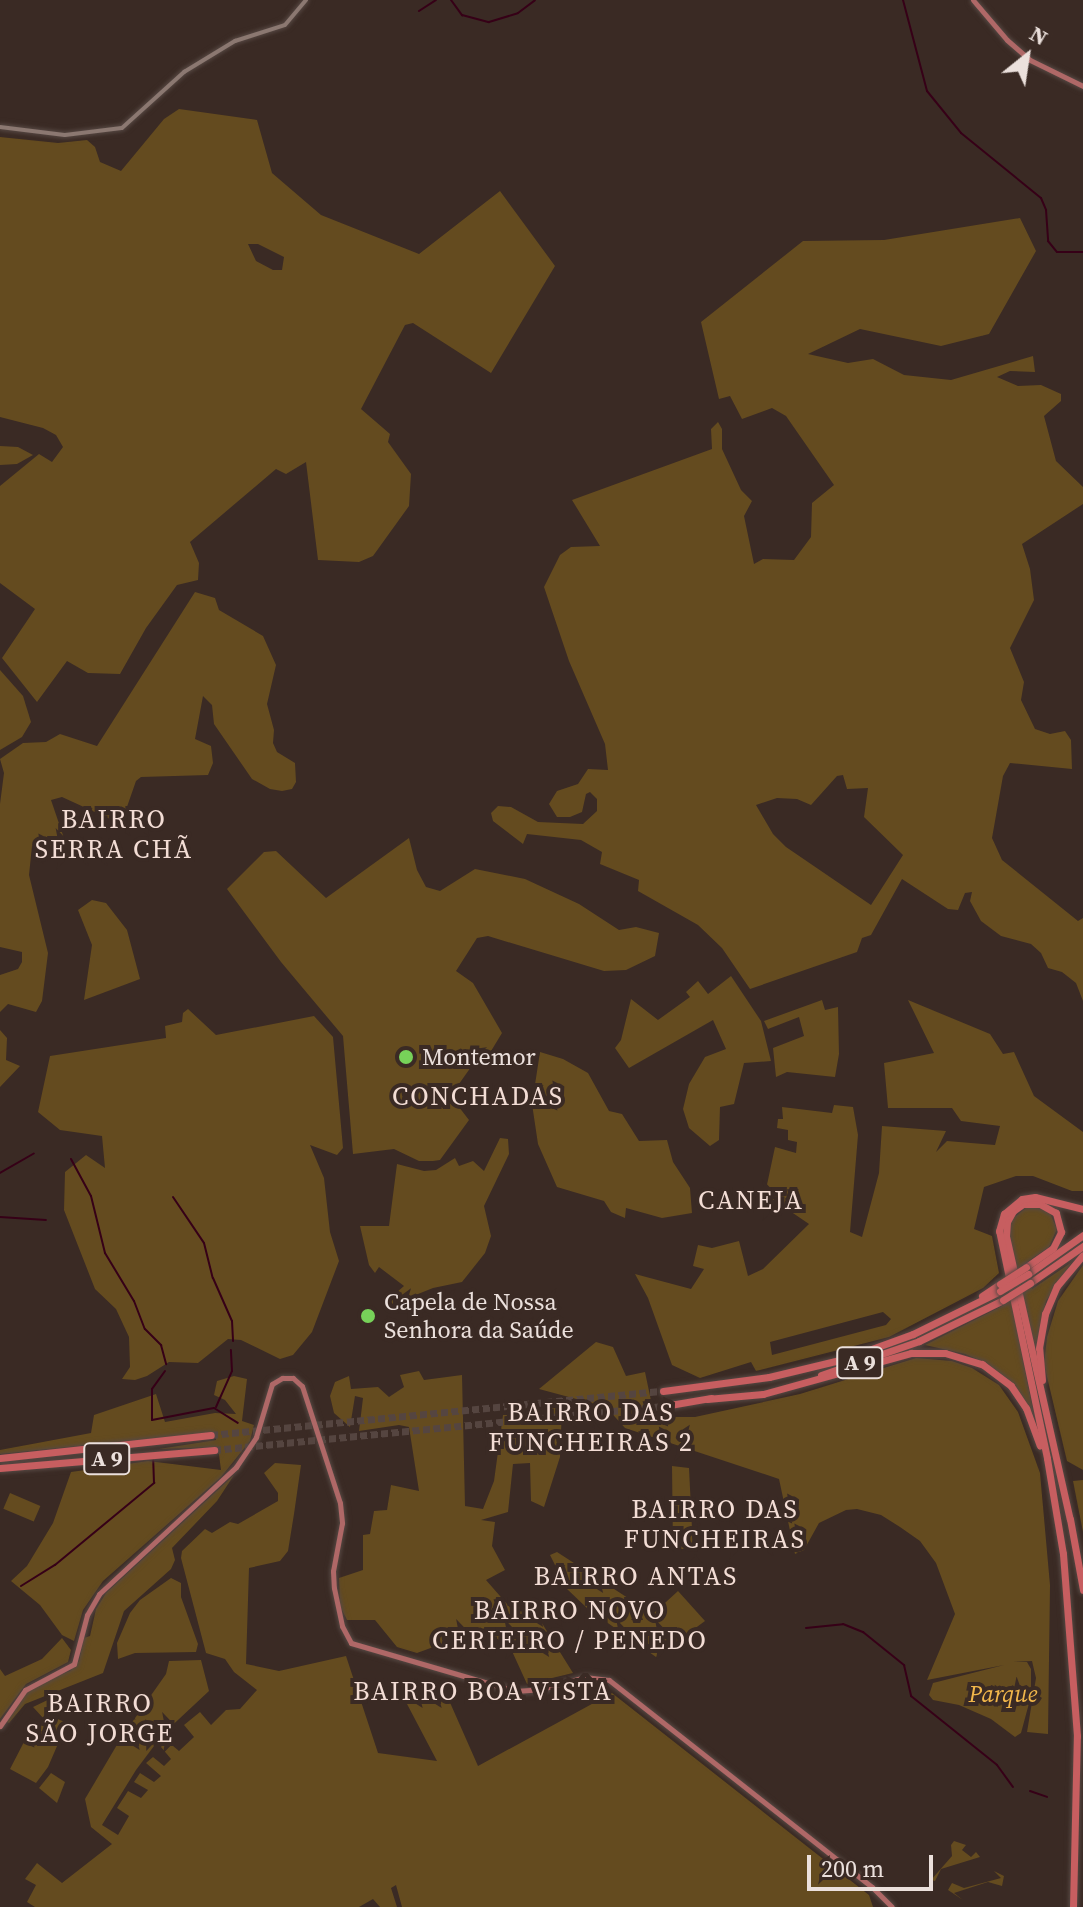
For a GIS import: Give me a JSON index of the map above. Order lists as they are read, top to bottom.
{
  "streets": {
    "highway": ["A 9"]
  },
  "districts": [
    "BAIRRO SERRA CHÃ",
    "CONCHADAS",
    "CANEJA",
    "BAIRRO DAS FUNCHEIRAS 2",
    "BAIRRO DAS FUNCHEIRAS",
    "BAIRRO ANTAS",
    "BAIRRO NOVO CERIEIRO / PENEDO",
    "BAIRRO BOA VISTA",
    "BAIRRO SÃO JORGE"
  ],
  "parks": ["Parque"],
  "places": ["Montemor", "Capela de Nossa Senhora da Saúde"],
  "scale_bar": "200 m",
  "north": "top right"
}
